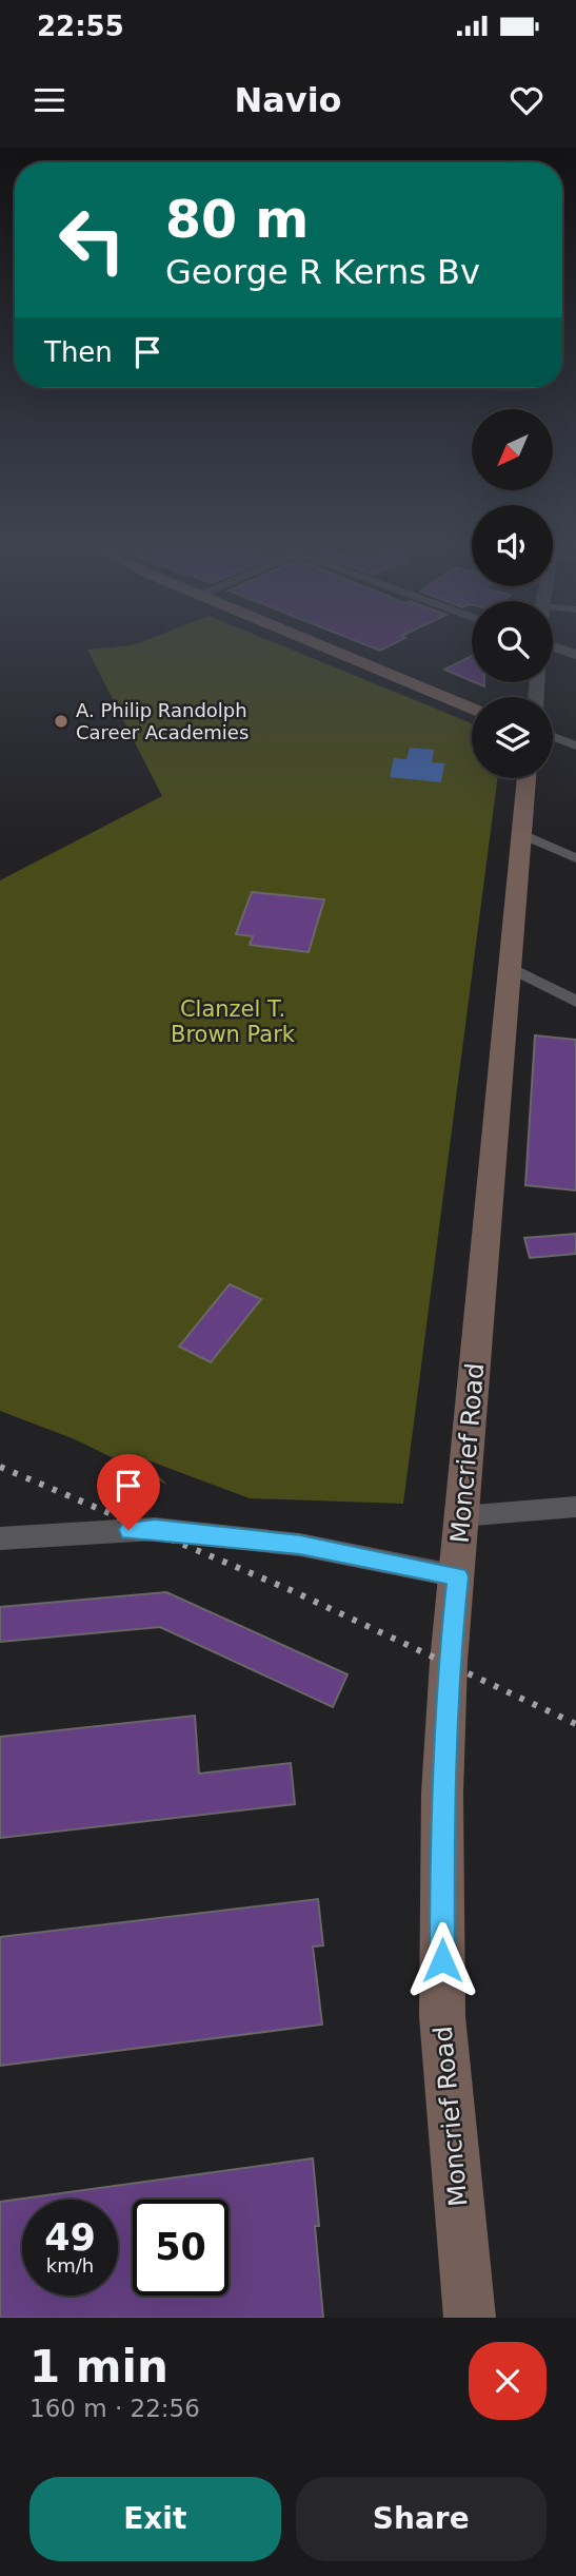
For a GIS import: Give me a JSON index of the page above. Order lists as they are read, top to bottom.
{
  "streets": {
    "main road": ["Moncrief Road"]
  },
  "parks": ["Clanzel T. Brown Park"],
  "places": ["A. Philip Randolph Career Academies"],
  "north": "bottom left",
  "page": {
    "status": "22:55",
    "header": "Navio",
    "turn": ["80 m", "George R Kerns Bv"],
    "then": "Then",
    "speed": "49 km/h",
    "limit": "50",
    "heading": ["1 min", "160 m · 22:56"],
    "buttons": ["Exit", "Share"]
  }
}
